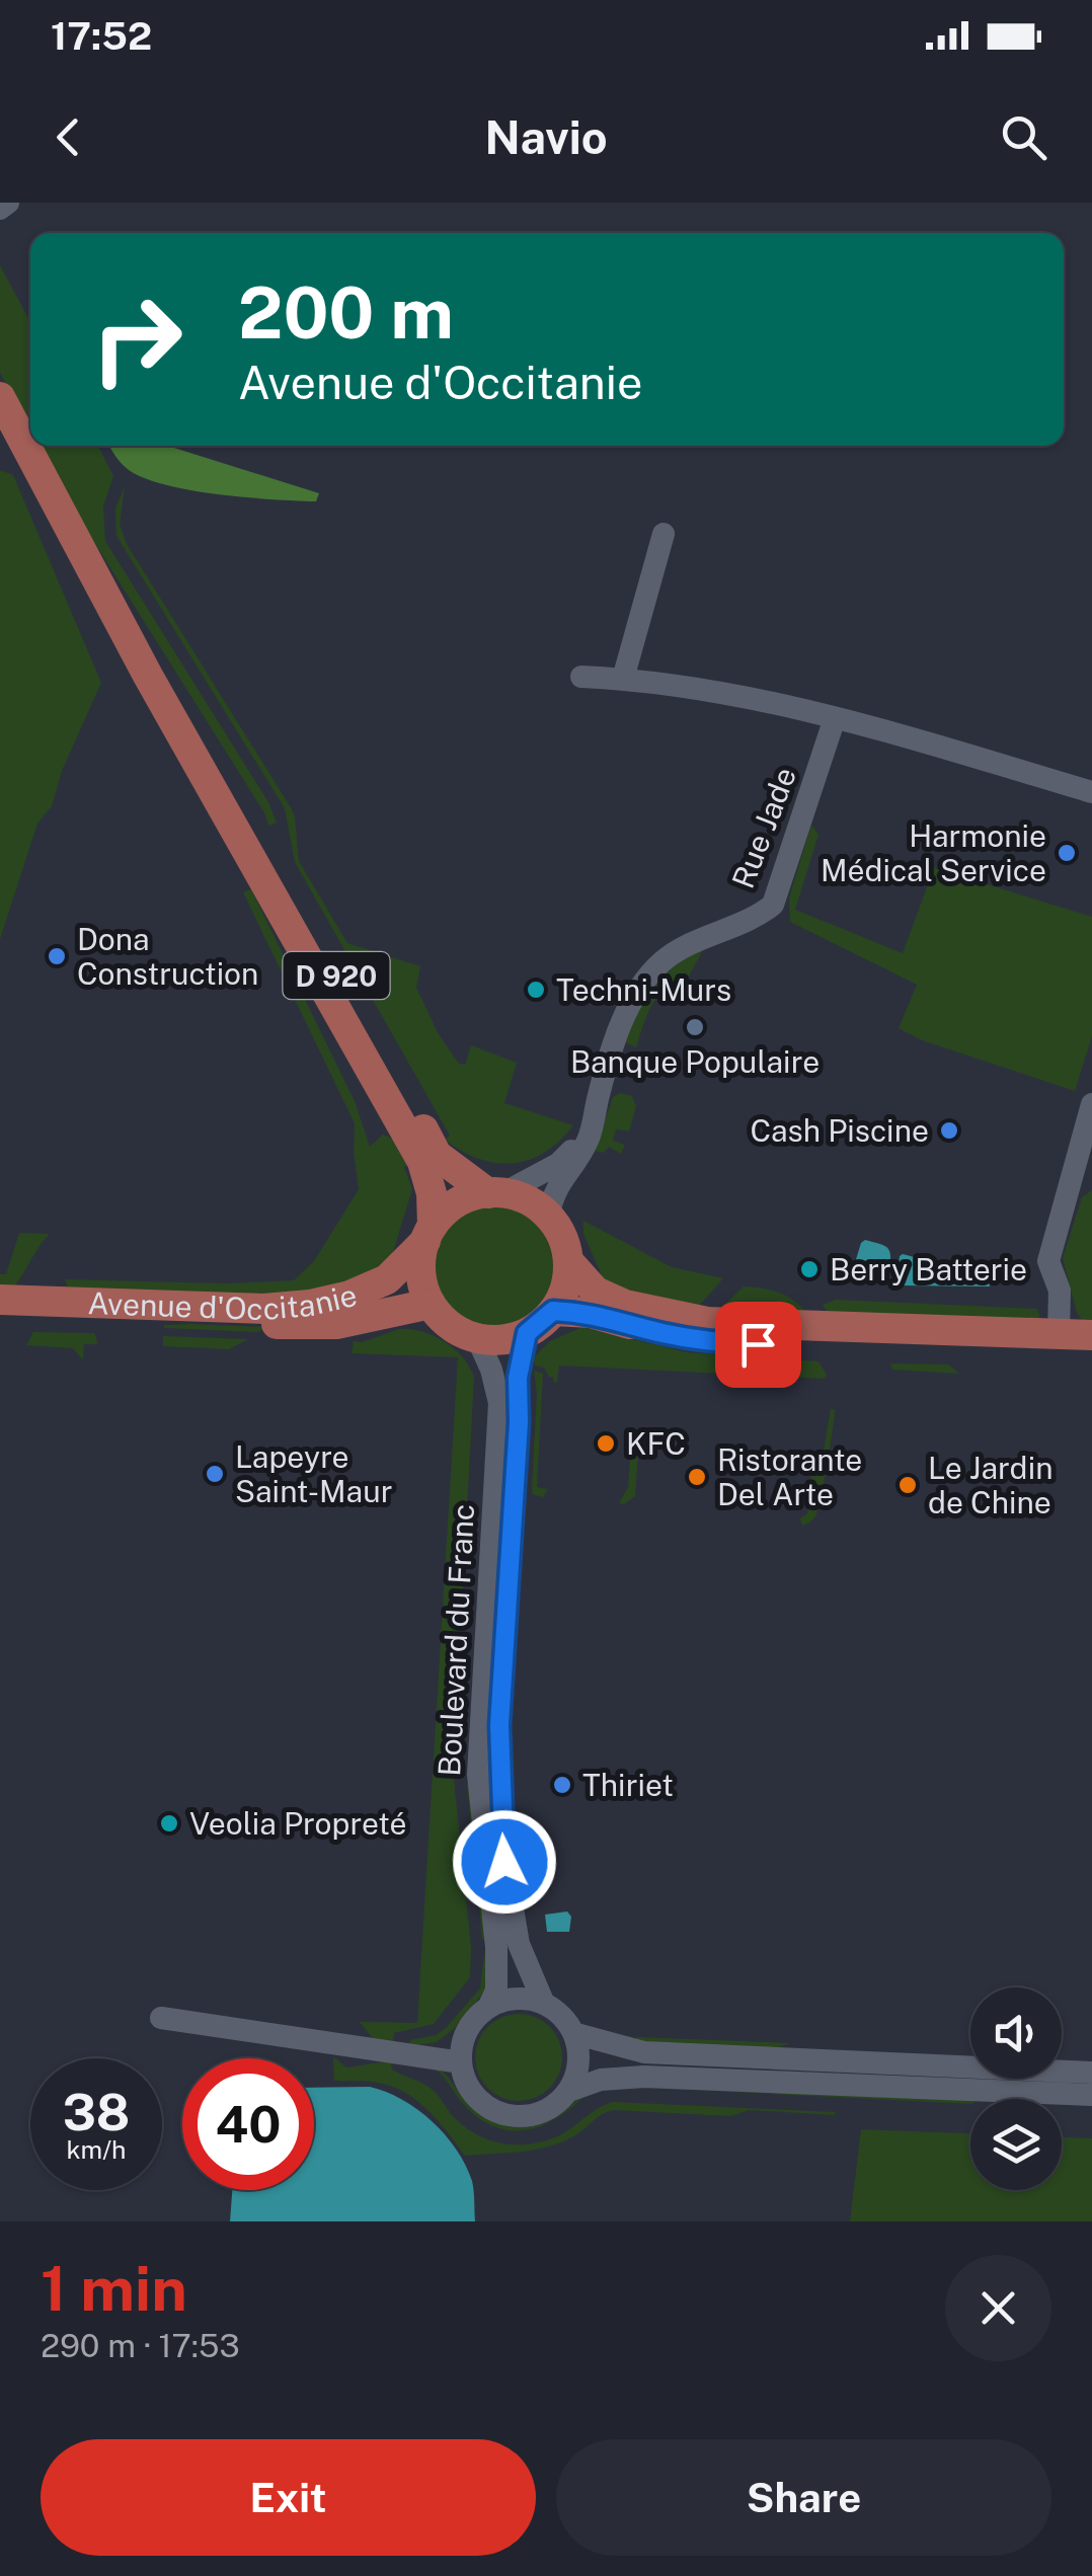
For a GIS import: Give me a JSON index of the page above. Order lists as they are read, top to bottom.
{
  "streets": {
    "main road": ["D 920", "Avenue d'Occitanie"],
    "street": ["Rue Jade", "Boulevard du Franc"]
  },
  "crossings": [
    ["Rue Jade", "D 920"],
    ["Rue Jade", "Avenue d'Occitanie"],
    ["Rue Jade", "Boulevard du Franc"],
    ["D 920", "Avenue d'Occitanie"],
    ["D 920", "Boulevard du Franc"],
    ["Avenue d'Occitanie", "Boulevard du Franc"]
  ],
  "places": [
    "Harmonie Médical Service",
    "Dona Construction",
    "Techni-Murs",
    "Banque Populaire",
    "Cash Piscine",
    "Berry Batterie",
    "KFC",
    "Lapeyre Saint-Maur",
    "Ristorante Del Arte",
    "Le Jardin de Chine",
    "Thiriet",
    "Veolia Propreté"
  ],
  "page": {
    "status": "17:52",
    "header": "Navio",
    "turn": ["200 m", "Avenue d'Occitanie"],
    "speed": "38 km/h",
    "limit": "40",
    "heading": ["1 min", "290 m · 17:53"],
    "buttons": ["Exit", "Share"]
  }
}
